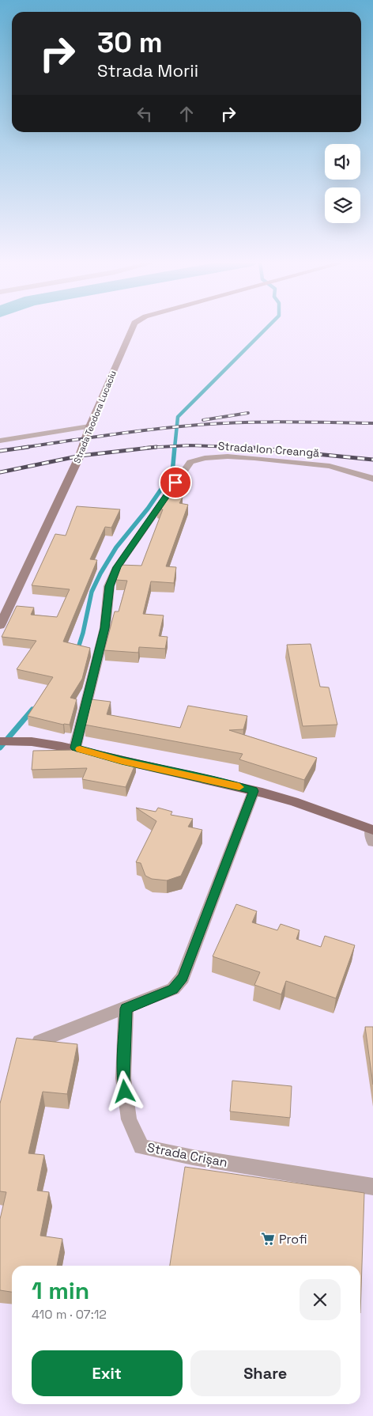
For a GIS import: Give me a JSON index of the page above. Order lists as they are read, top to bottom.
{
  "streets": {
    "main road": ["Strada Teodora Lucaciu"],
    "street": ["Strada Ion Creangă", "Strada Crișan"]
  },
  "places": {
    "supermarket": ["Profi"]
  },
  "page": {
    "turn": ["30 m", "Strada Morii"],
    "heading": ["1 min", "410 m · 07:12"],
    "buttons": ["Exit", "Share"]
  }
}
